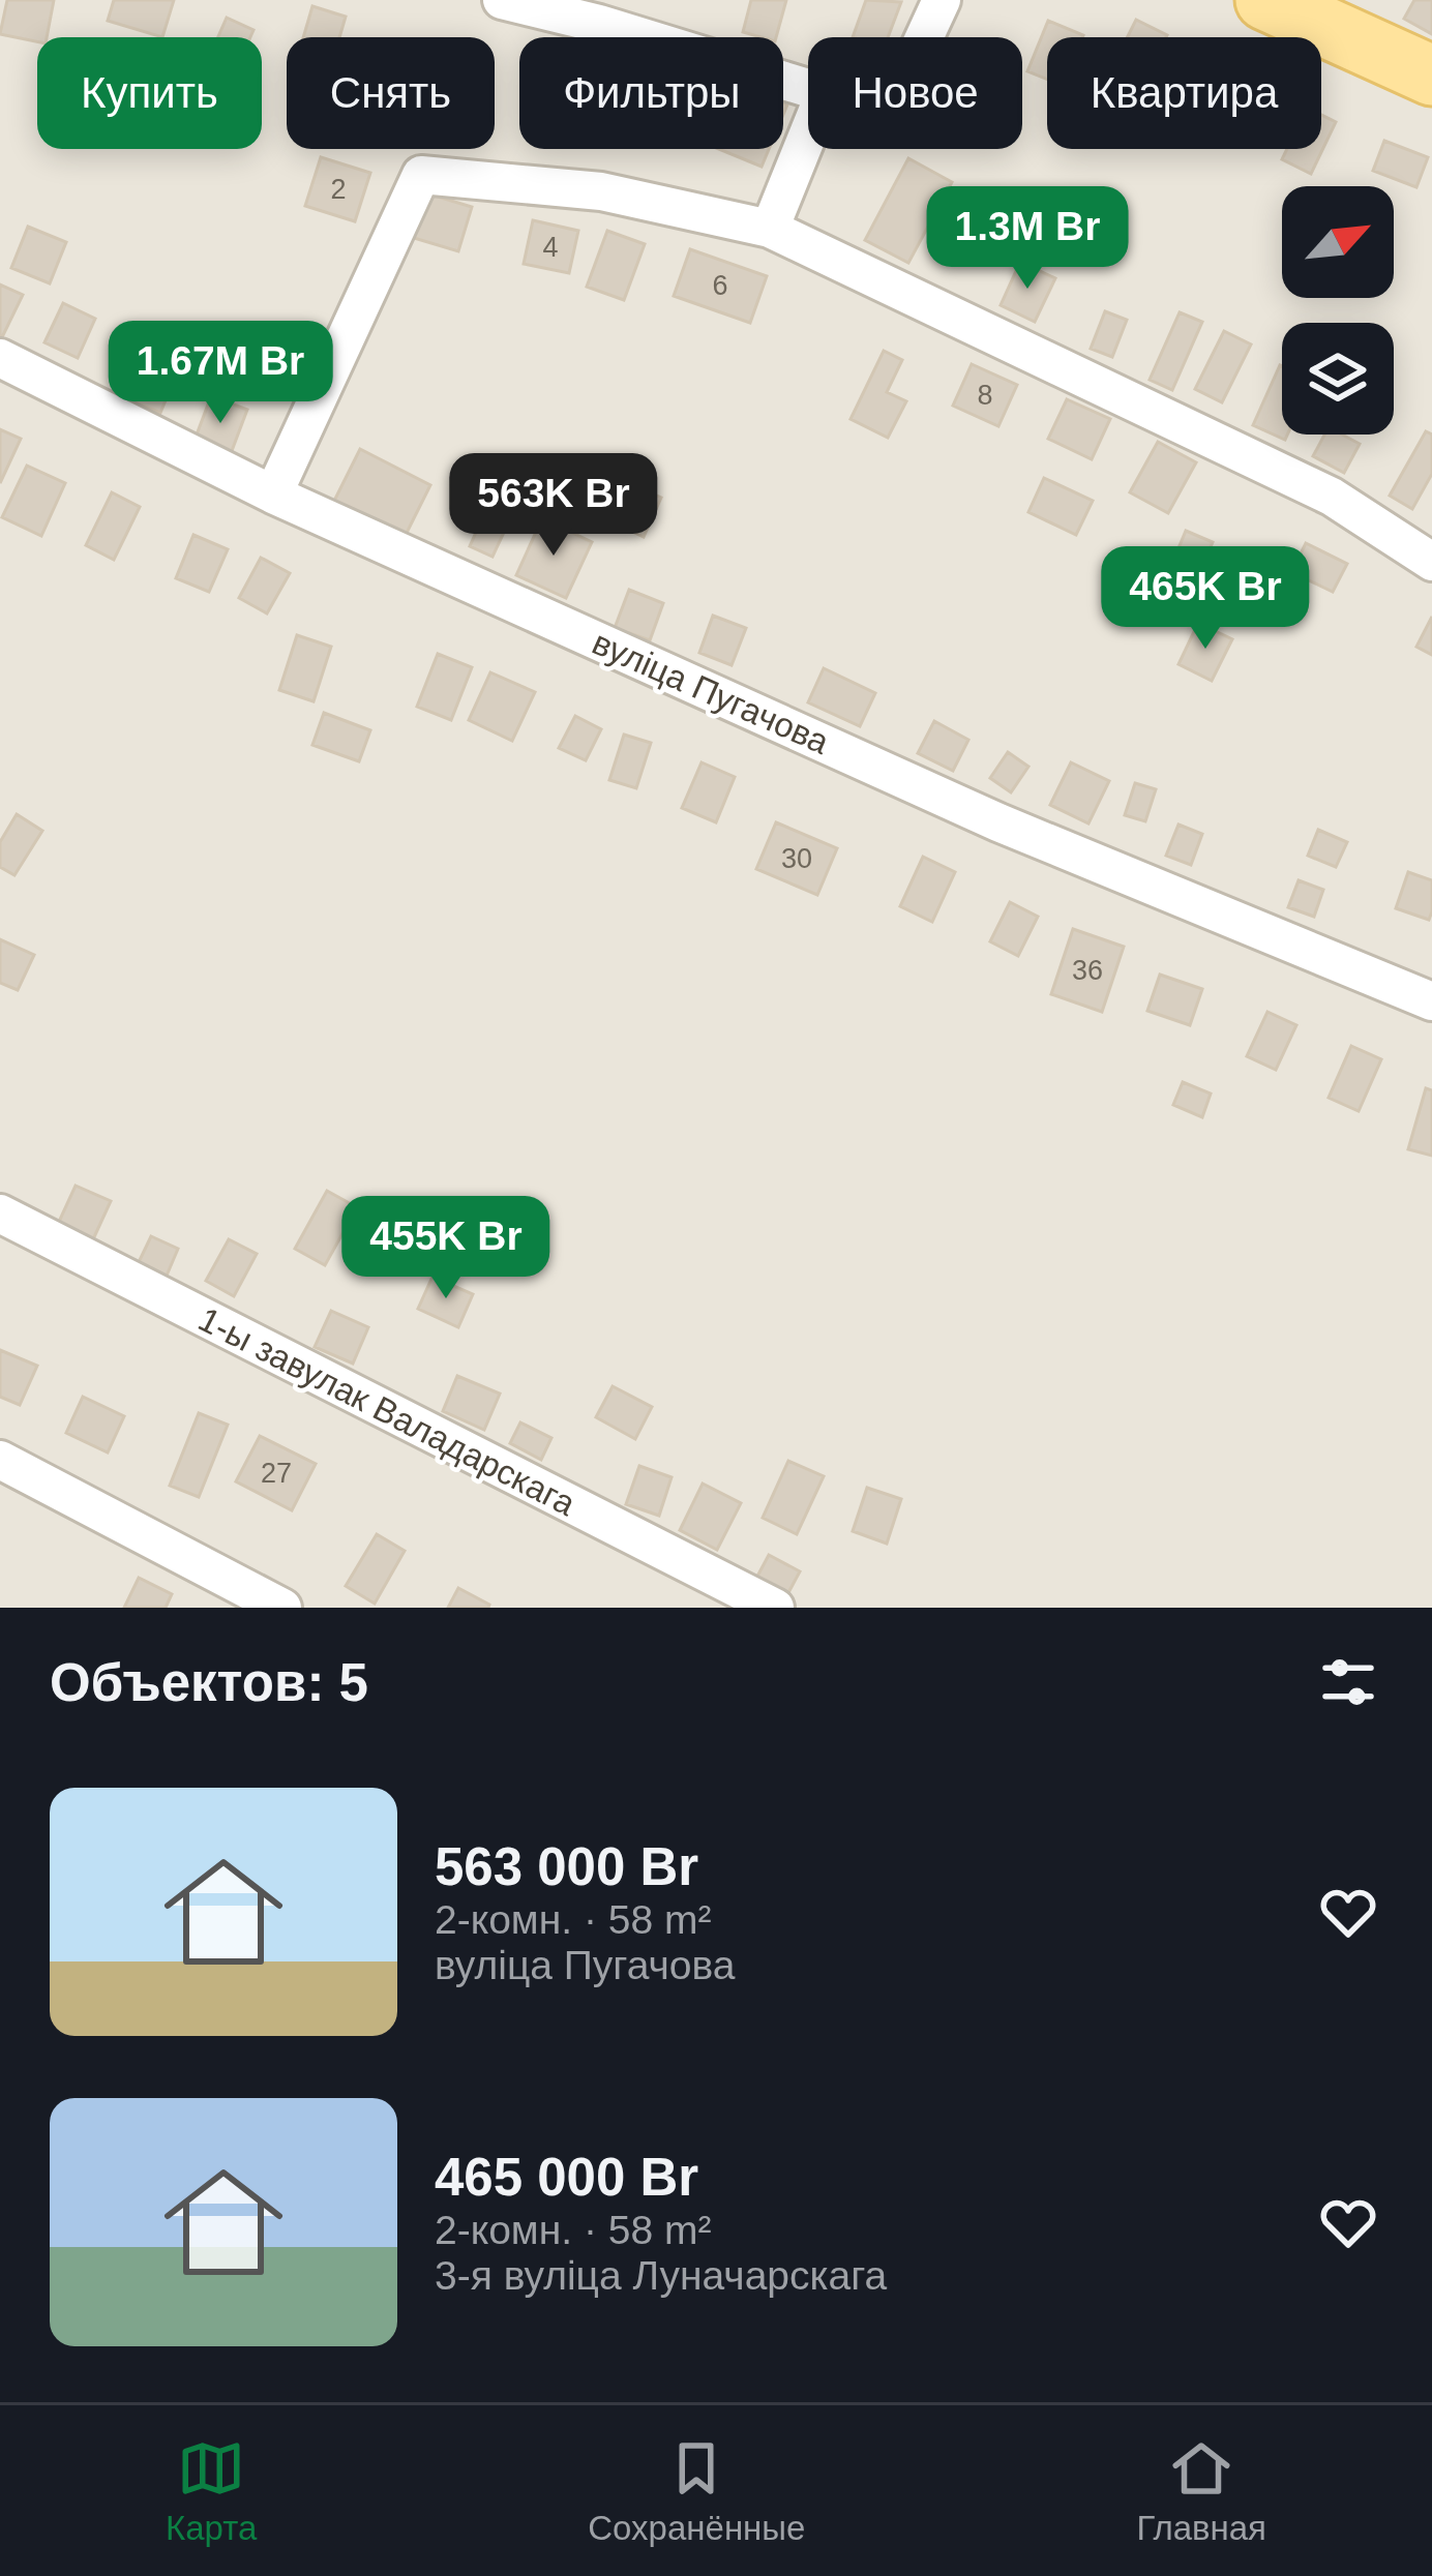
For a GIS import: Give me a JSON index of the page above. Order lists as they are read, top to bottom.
{
  "streets": {
    "street": ["вуліца Пугачова", "1-ы завулак Валадарскага"]
  },
  "house_numbers": [
    "2",
    "4",
    "6",
    "8",
    "30",
    "36",
    "27"
  ],
  "north": "top right",
  "page": {
    "chip": [
      "Купить",
      "Снять",
      "Фильтры",
      "Новое",
      "Квартира"
    ],
    "price": [
      "1.3M Br",
      "1.67M Br",
      "563K Br",
      "465K Br",
      "455K Br"
    ],
    "heading": "Объектов: 5",
    "list": [
      {
        "name": "563 000 Br",
        "note": "2-комн. · 58 m² · вуліца Пугачова"
      },
      {
        "name": "465 000 Br",
        "note": "2-комн. · 58 m² · 3-я вуліца Луначарскага"
      }
    ],
    "tabs": ["Карта", "Сохранённые", "Главная"]
  }
}
